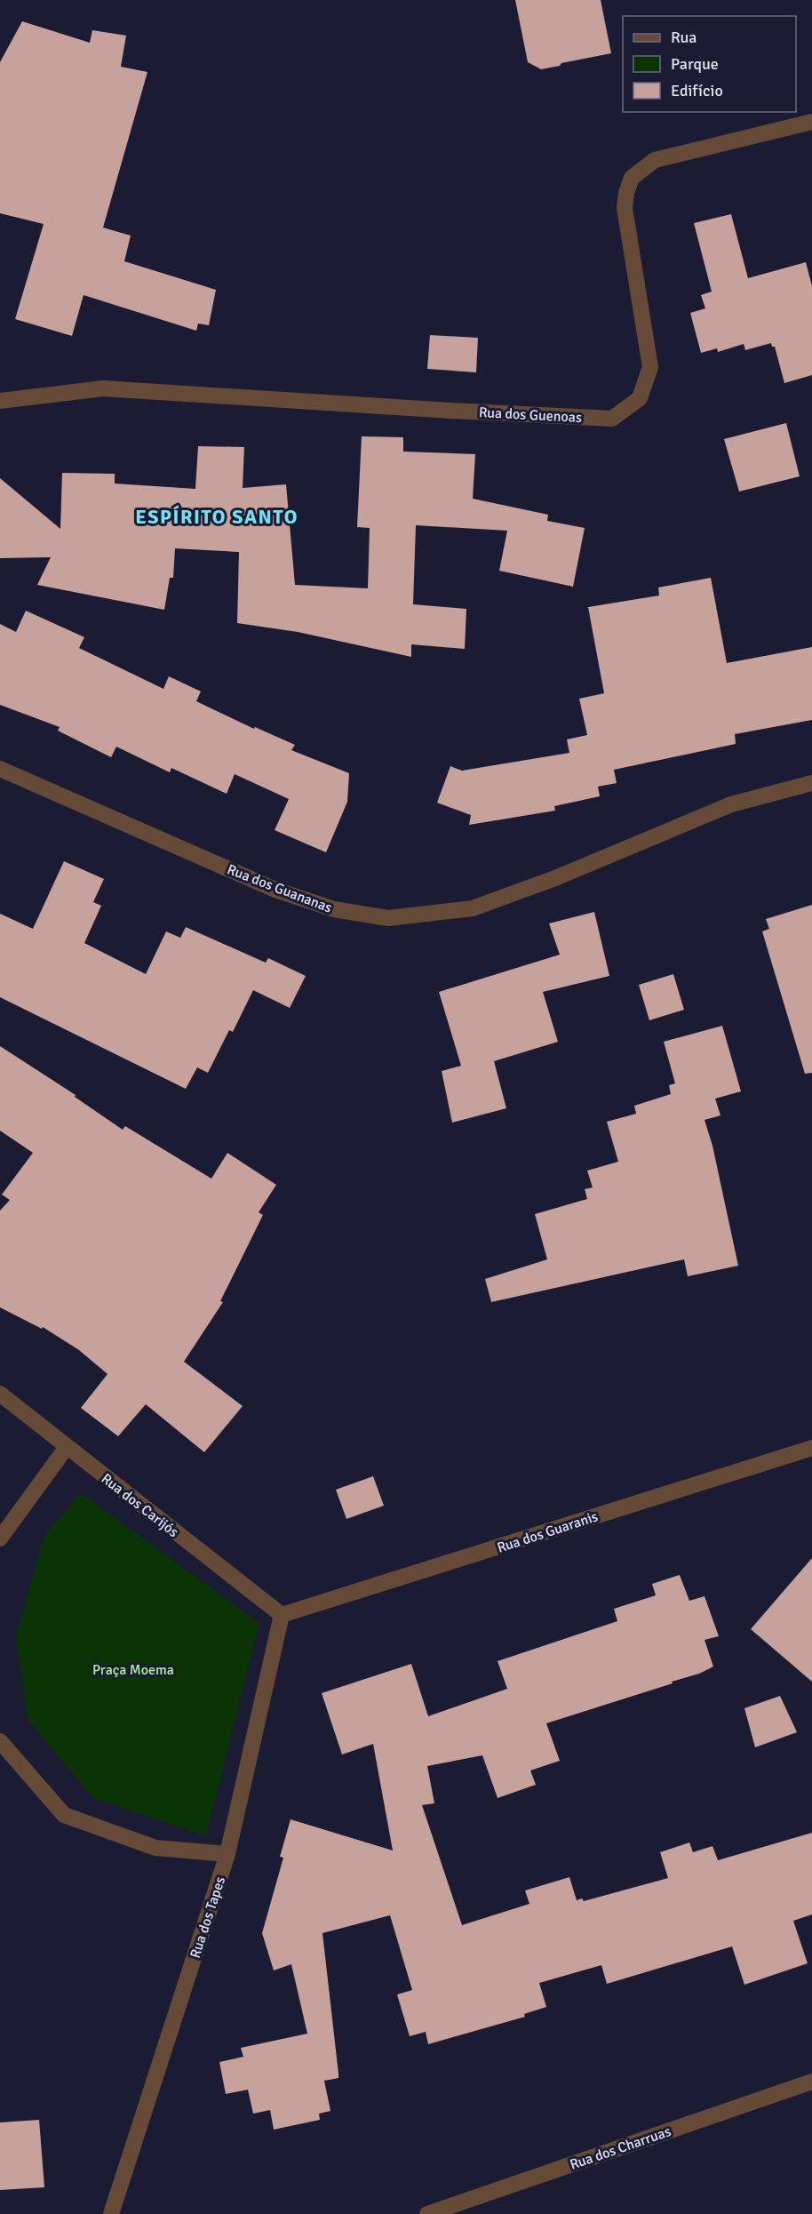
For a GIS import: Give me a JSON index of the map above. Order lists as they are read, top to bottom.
{
  "streets": {
    "street": [
      "Rua dos Guenoas",
      "Rua dos Guananas",
      "Rua dos Carijós",
      "Rua dos Guaranis",
      "Rua dos Tapes",
      "Rua dos Charruas"
    ]
  },
  "crossings": [
    ["Rua dos Carijós", "Rua dos Guaranis"],
    ["Rua dos Carijós", "Rua dos Tapes"],
    ["Rua dos Guaranis", "Rua dos Tapes"]
  ],
  "districts": ["ESPÍRITO SANTO"],
  "parks": ["Praça Moema"],
  "legend": ["Rua", "Parque", "Edifício"]
}
